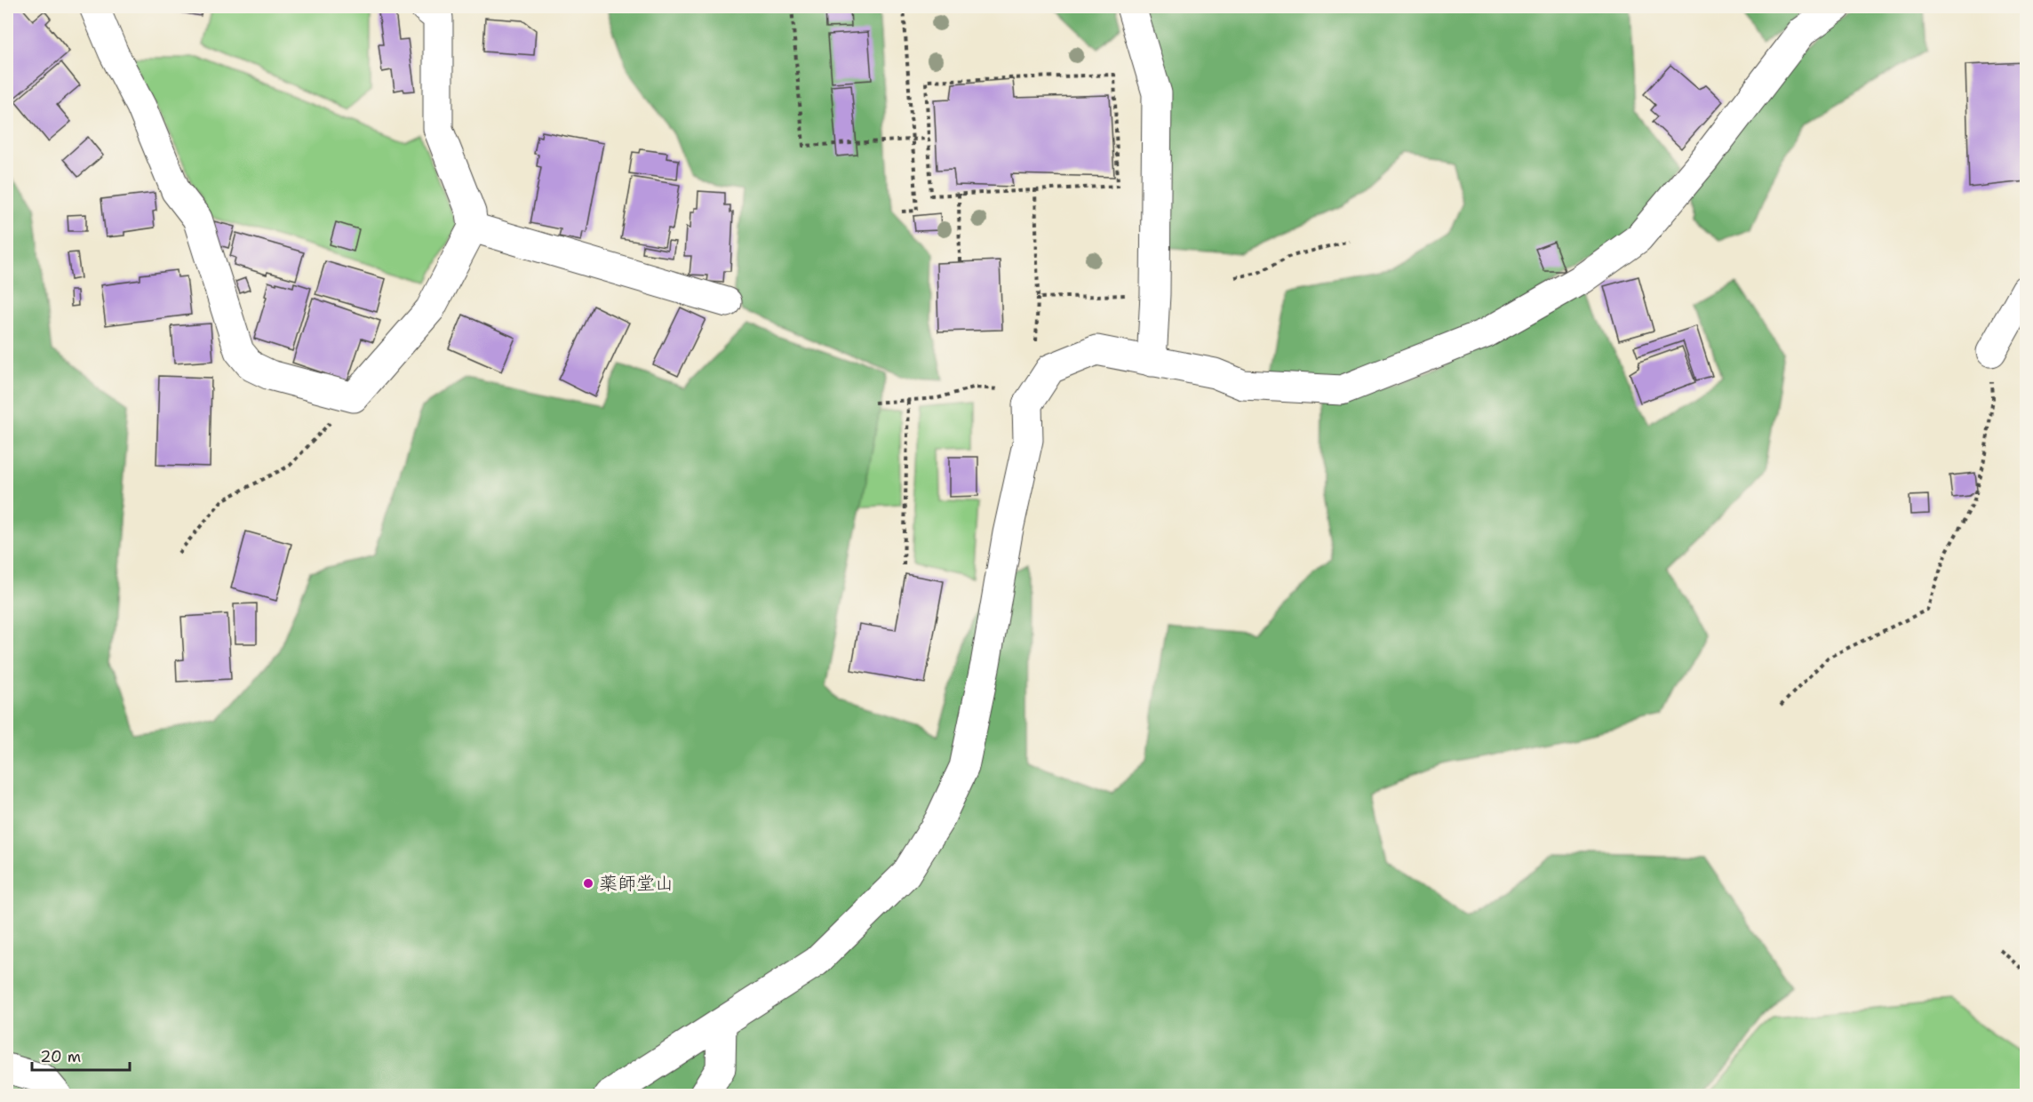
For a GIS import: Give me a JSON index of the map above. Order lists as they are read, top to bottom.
{
  "places": ["薬師堂山"],
  "scale_bar": "20 m"
}
